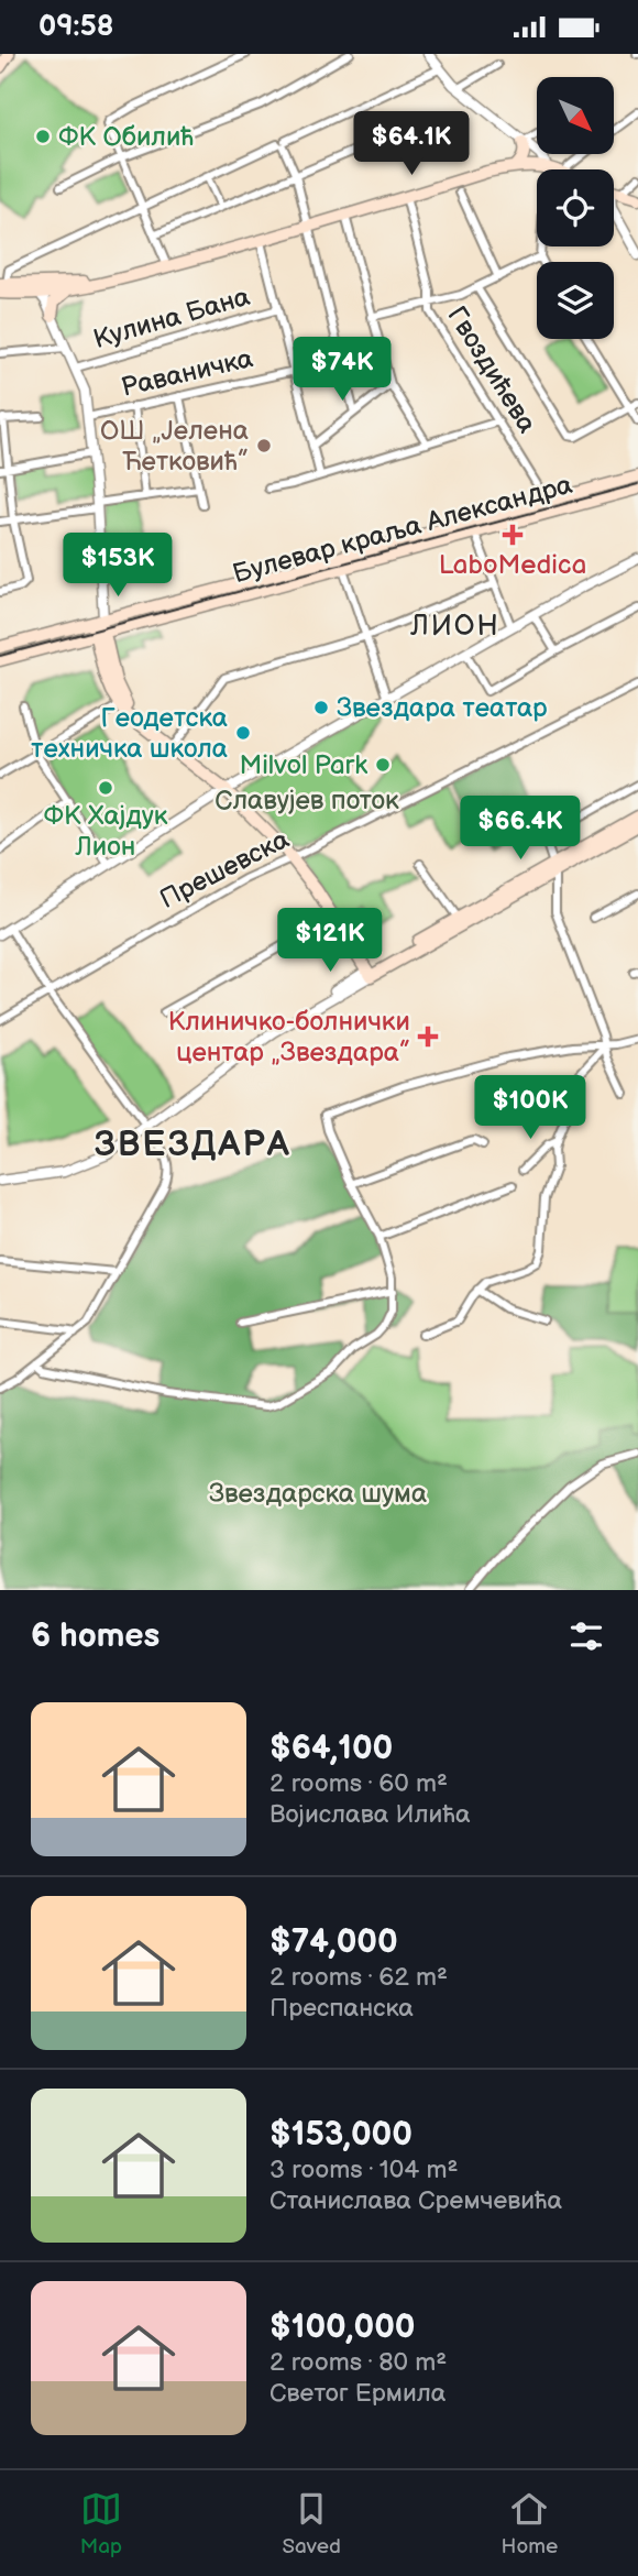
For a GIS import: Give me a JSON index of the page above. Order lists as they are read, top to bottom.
{
  "streets": {
    "main road": ["Булевар краља Александра"],
    "street": [
      "Кулина Бана",
      "Гвоздићева",
      "Раваничка",
      "Прешевска"
    ]
  },
  "crossings": [
    ["Гвоздићева", "Булевар краља Александра"]
  ],
  "districts": ["ЛИОН", "ЗВЕЗДАРА"],
  "parks": ["Славујев поток", "Звездарска шума"],
  "places": {
    "other": [
      "ФК Обилић",
      "ОШ „Јелена Ћетковић”",
      "Звездара театар",
      "Геодетска техничка школа",
      "Milvol Park",
      "ФК Хајдук Лион"
    ],
    "health": ["LaboMedica", "Клиничко-болнички центар „Звездара”"]
  },
  "north": "bottom right",
  "page": {
    "status": "09:58",
    "price": [
      "$64.1K",
      "$74K",
      "$153K",
      "$66.4K",
      "$121K",
      "$100K"
    ],
    "heading": "6 homes",
    "list": [
      {
        "name": "$64,100",
        "note": "2 rooms · 60 m² · Војислава Илића"
      },
      {
        "name": "$74,000",
        "note": "2 rooms · 62 m² · Преспанска"
      },
      {
        "name": "$153,000",
        "note": "3 rooms · 104 m² · Станислава Сремчевића"
      },
      {
        "name": "$100,000",
        "note": "2 rooms · 80 m² · Светог Ермила"
      }
    ],
    "tabs": ["Map", "Saved", "Home"]
  }
}
